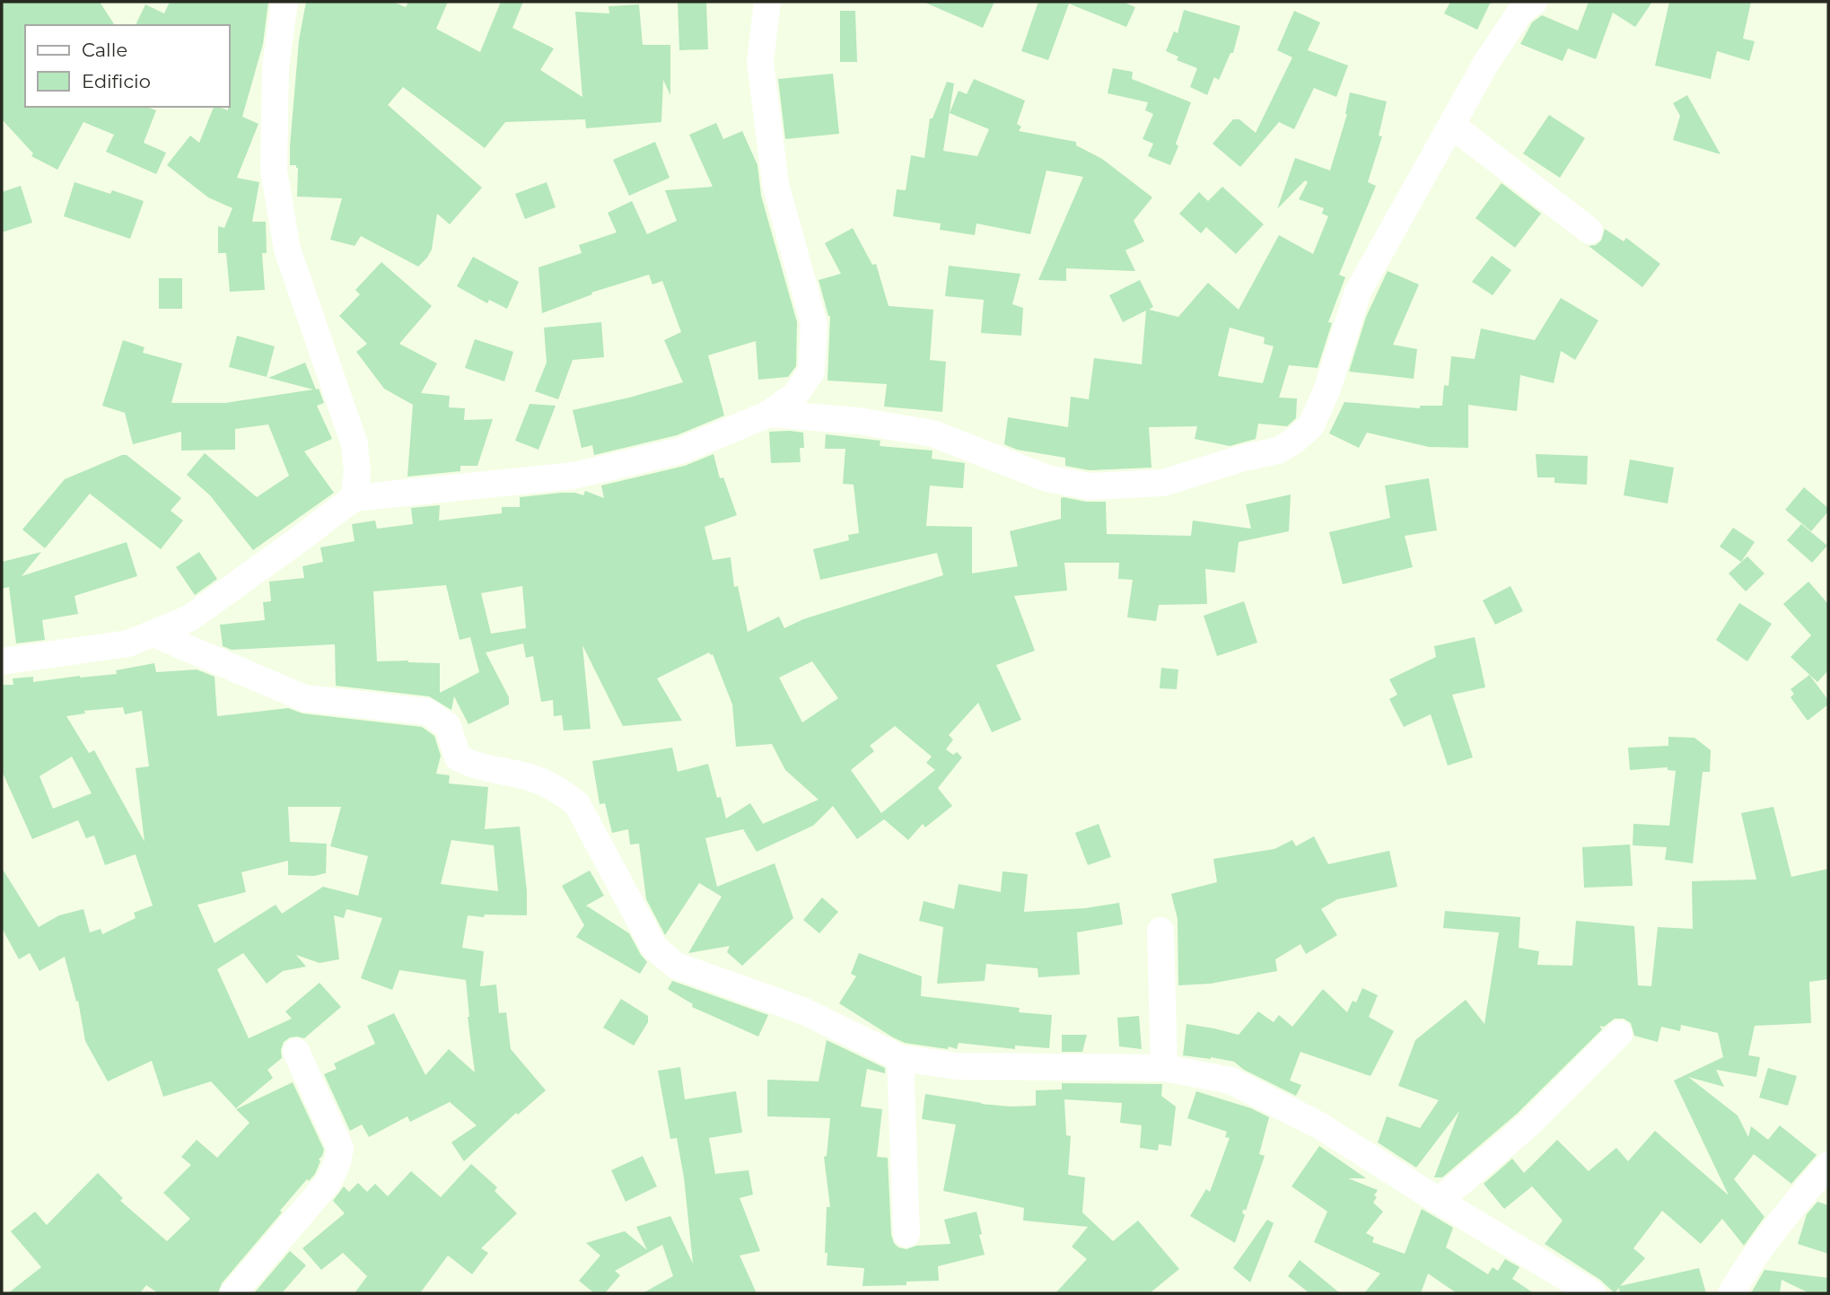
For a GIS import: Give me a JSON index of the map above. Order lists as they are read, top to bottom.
{
  "legend": ["Calle", "Edificio"]
}
